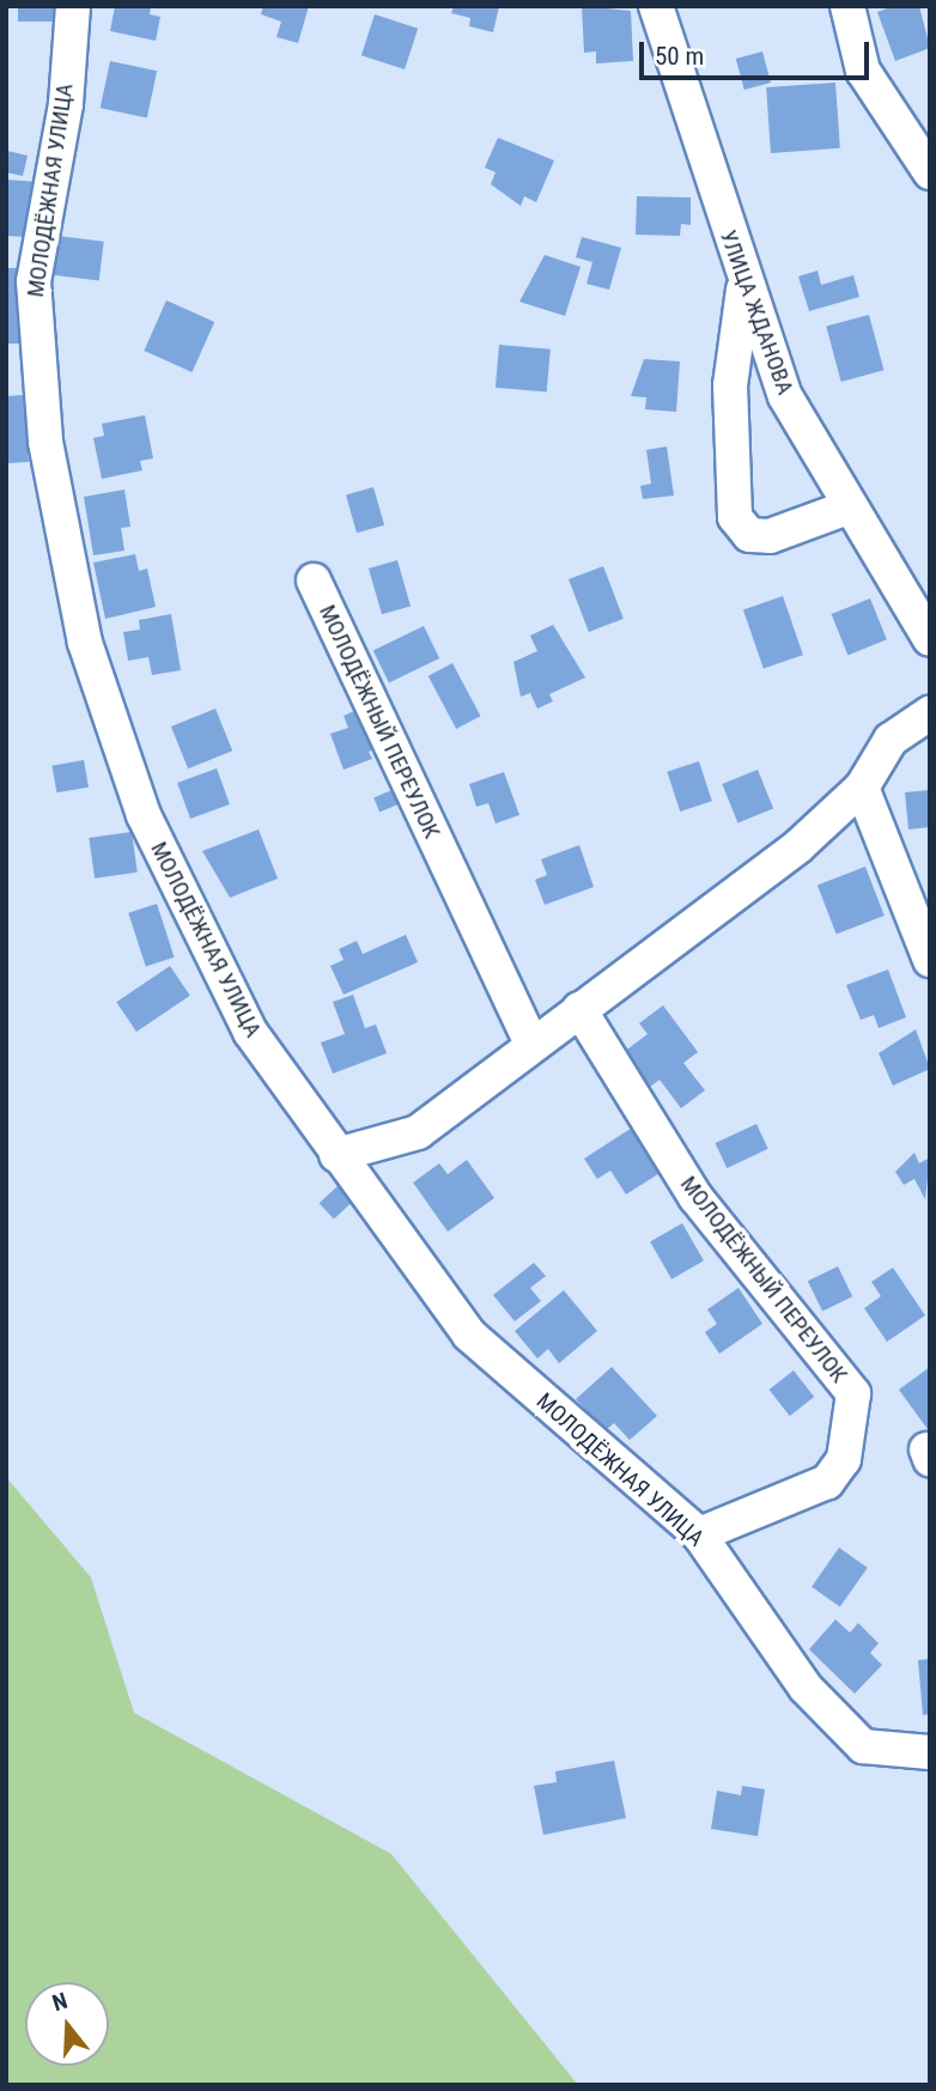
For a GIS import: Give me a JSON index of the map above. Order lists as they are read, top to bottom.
{
  "streets": {
    "street": ["МОЛОДЁЖНАЯ УЛИЦА", "УЛИЦА ЖДАНОВА", "МОЛОДЁЖНЫЙ ПЕРЕУЛОК"]
  },
  "crossings": [
    ["МОЛОДЁЖНАЯ УЛИЦА", "МОЛОДЁЖНЫЙ ПЕРЕУЛОК"]
  ],
  "scale_bar": "50 m",
  "north": "top"
}
